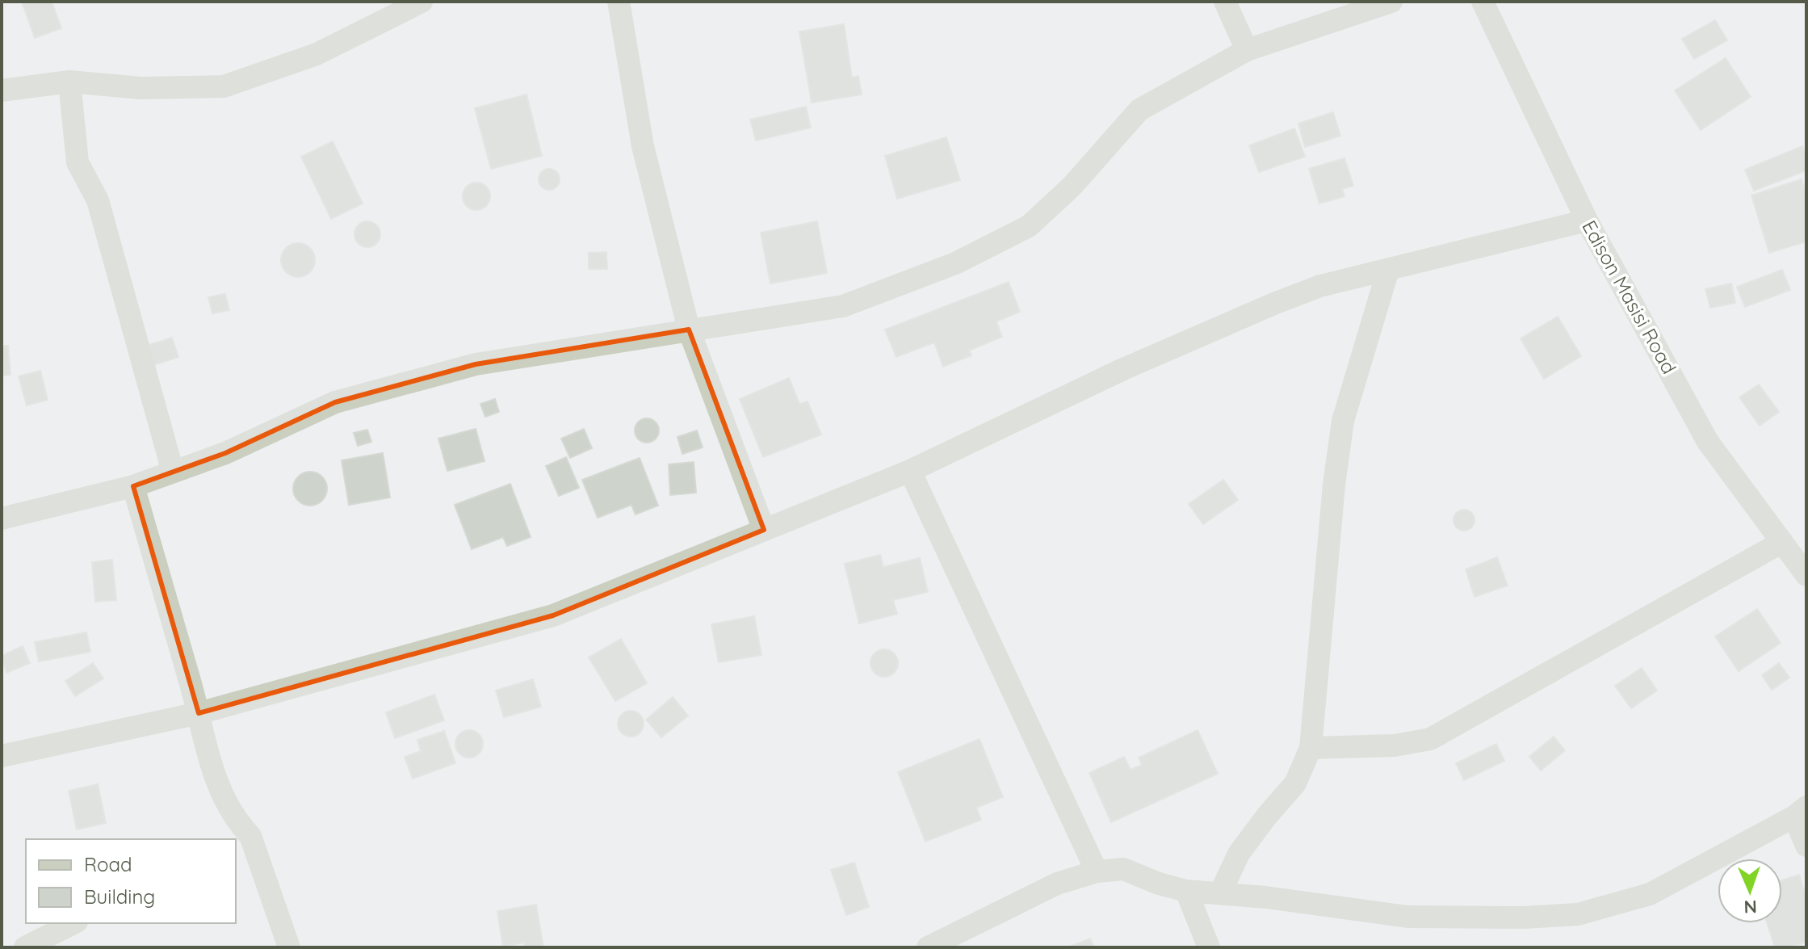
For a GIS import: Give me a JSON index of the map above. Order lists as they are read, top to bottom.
{
  "streets": {
    "street": ["Edison Masisi Road"]
  },
  "legend": ["Road", "Building"],
  "north": "bottom"
}
